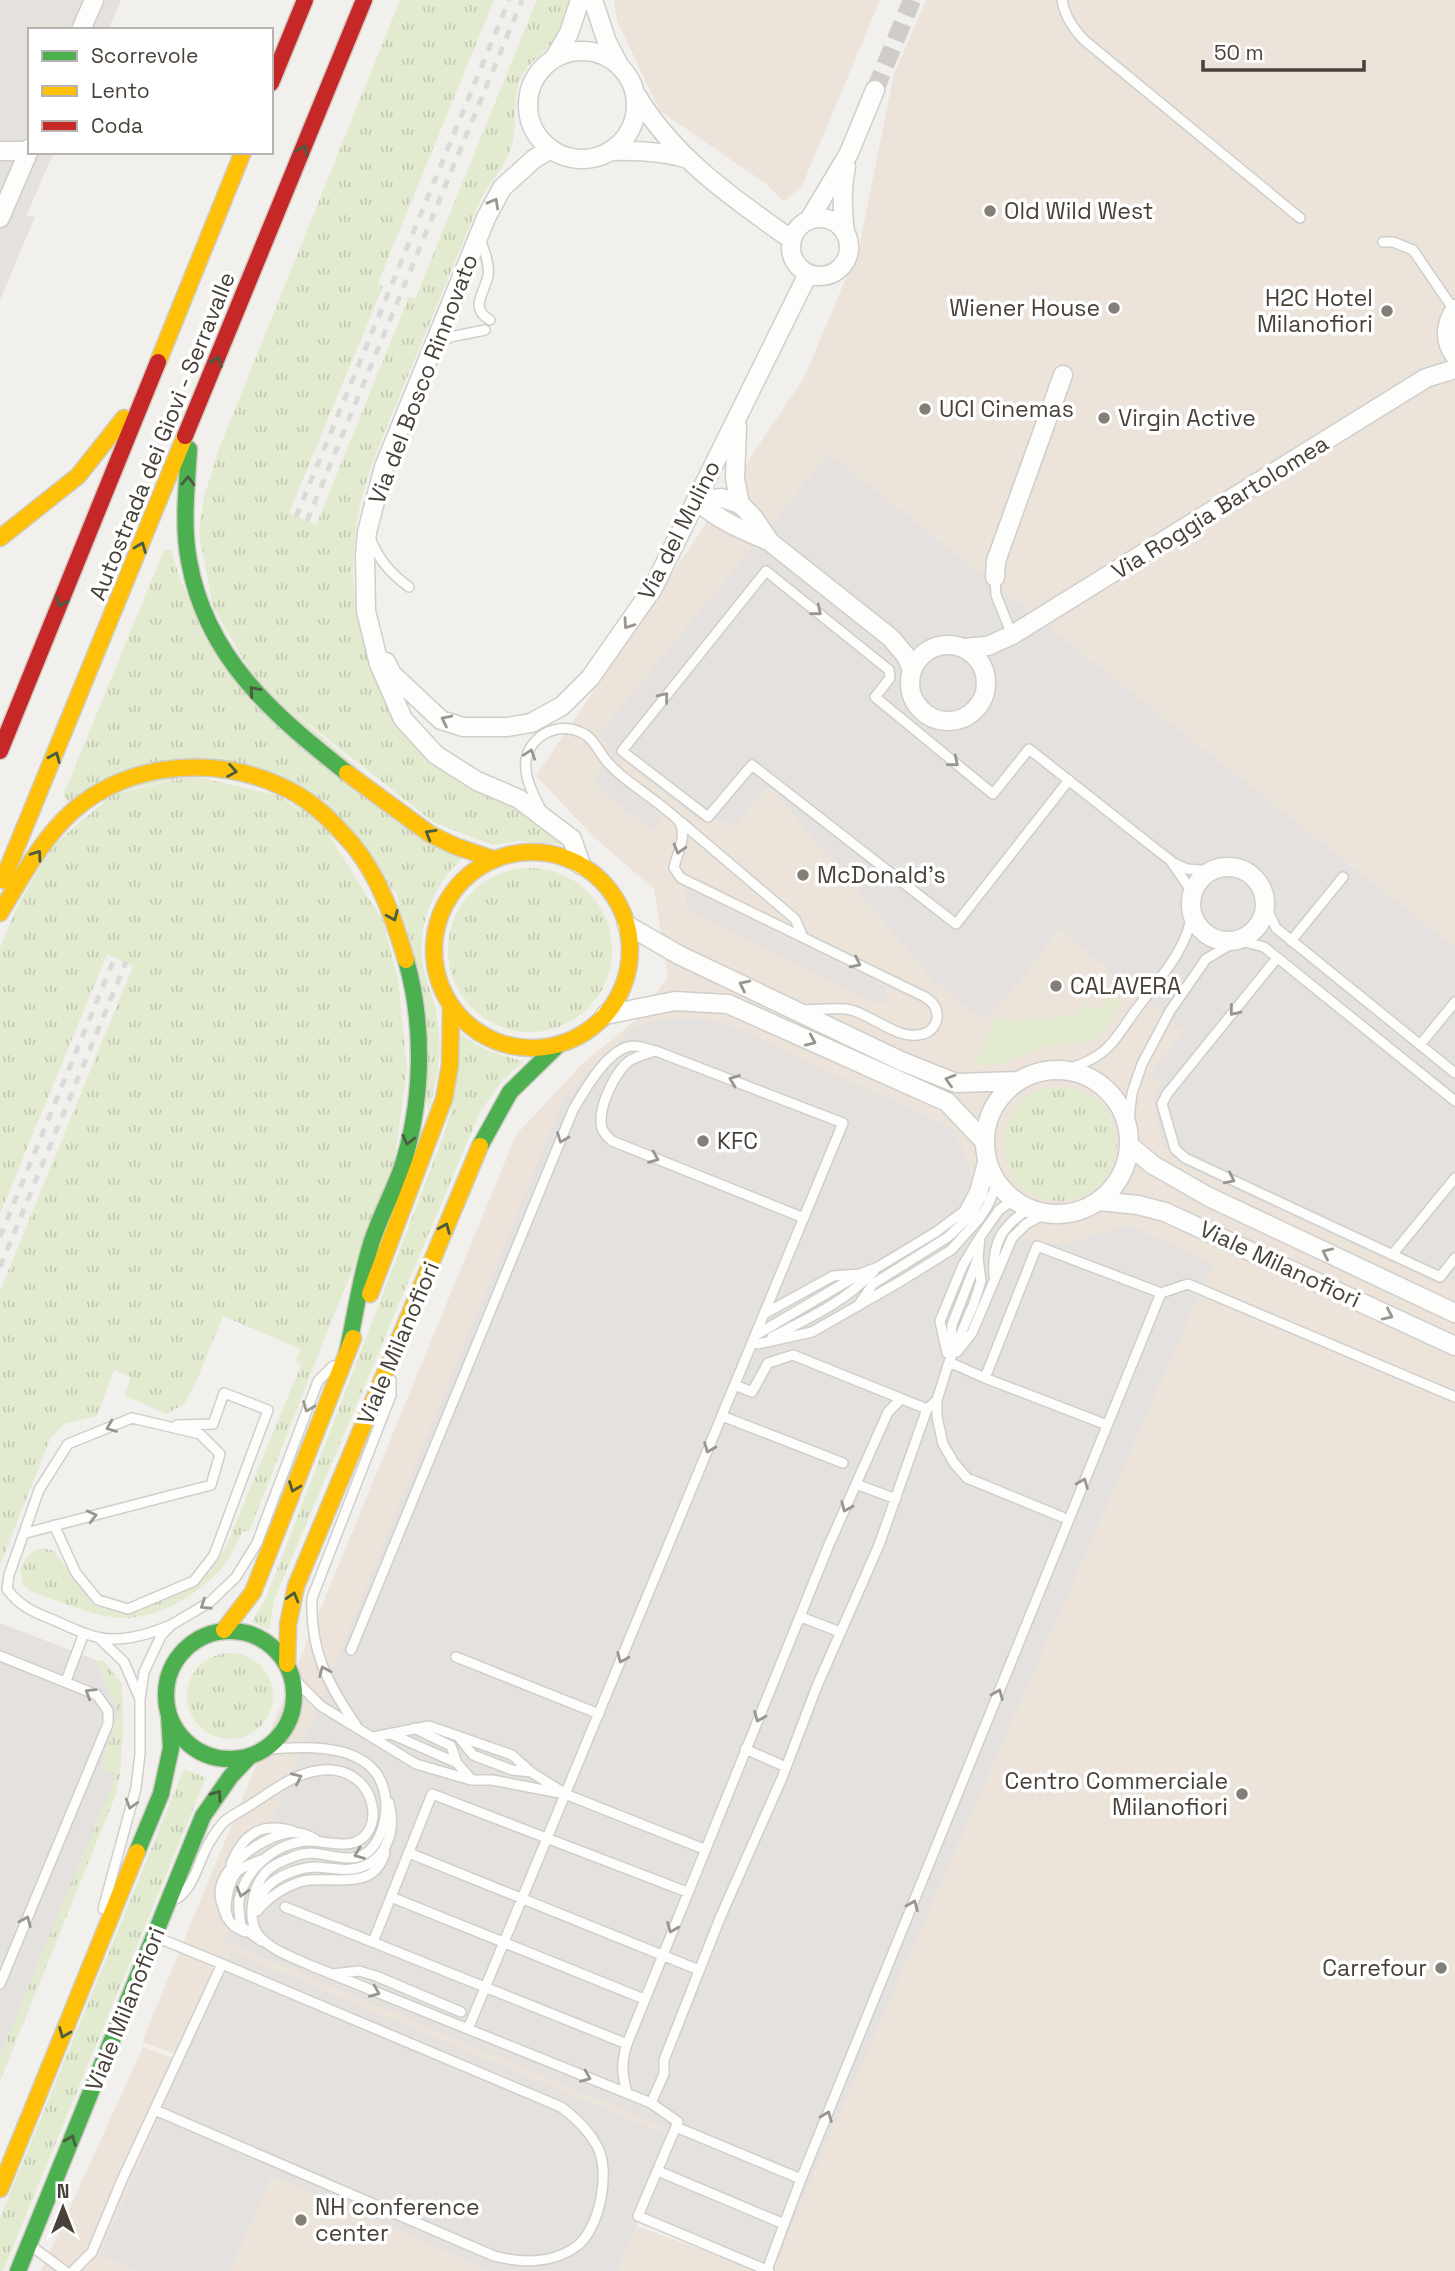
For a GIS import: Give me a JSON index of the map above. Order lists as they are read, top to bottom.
{
  "streets": {
    "main road": ["Autostrada dei Giovi - Serravalle", "Viale Milanofiori"],
    "street": ["Via del Bosco Rinnovato", "Via Roggia Bartolomea", "Via del Mulino"]
  },
  "crossings": [
    ["Via del Bosco Rinnovato", "Via del Mulino"],
    ["Via del Bosco Rinnovato", "Viale Milanofiori"]
  ],
  "one_way": ["Via del Mulino"],
  "places": [
    "Old Wild West",
    "Wiener House",
    "H2C Hotel Milanofiori",
    "UCI Cinemas",
    "Virgin Active",
    "McDonald's",
    "CALAVERA",
    "KFC",
    "Centro Commerciale Milanofiori",
    "Carrefour",
    "NH conference center"
  ],
  "legend": ["Scorrevole", "Lento", "Coda"],
  "scale_bar": "50 m",
  "north": "top"
}
